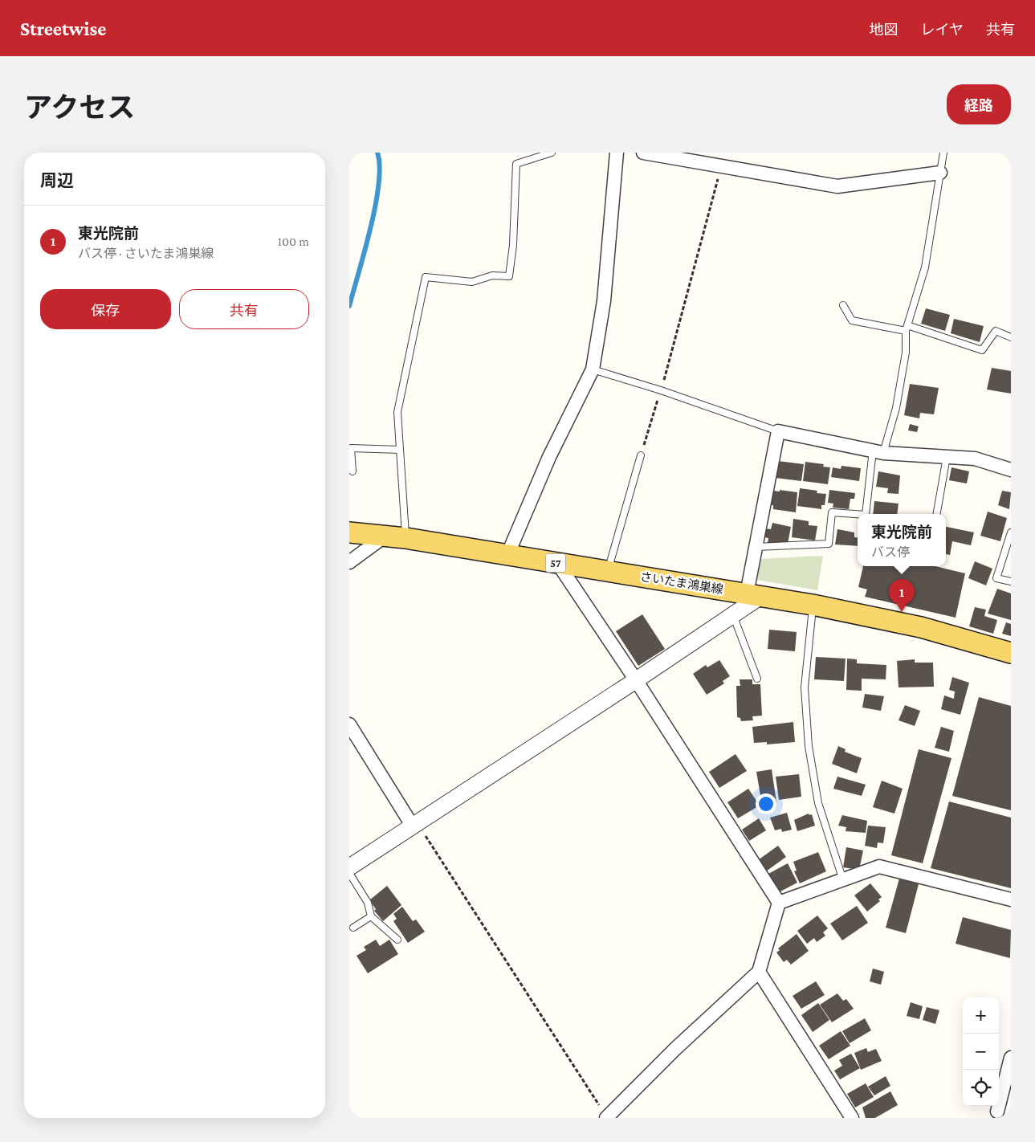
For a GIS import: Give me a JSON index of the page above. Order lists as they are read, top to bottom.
{
  "streets": {
    "main road": ["57", "さいたま鴻巣線"]
  },
  "page": {
    "header": "Streetwise",
    "nav": ["地図", "レイヤ", "共有"],
    "title": "アクセス",
    "buttons": [
      "経路",
      ["保存", "共有"]
    ],
    "heading": "周辺",
    "list": [
      {
        "mark": "1",
        "name": "東光院前",
        "note": "バス停 · さいたま鴻巣線",
        "value": "100 m"
      }
    ],
    "popup": ["東光院前", "バス停"],
    "pins": "1",
    "map_buttons": ["+", "−"]
  }
}
